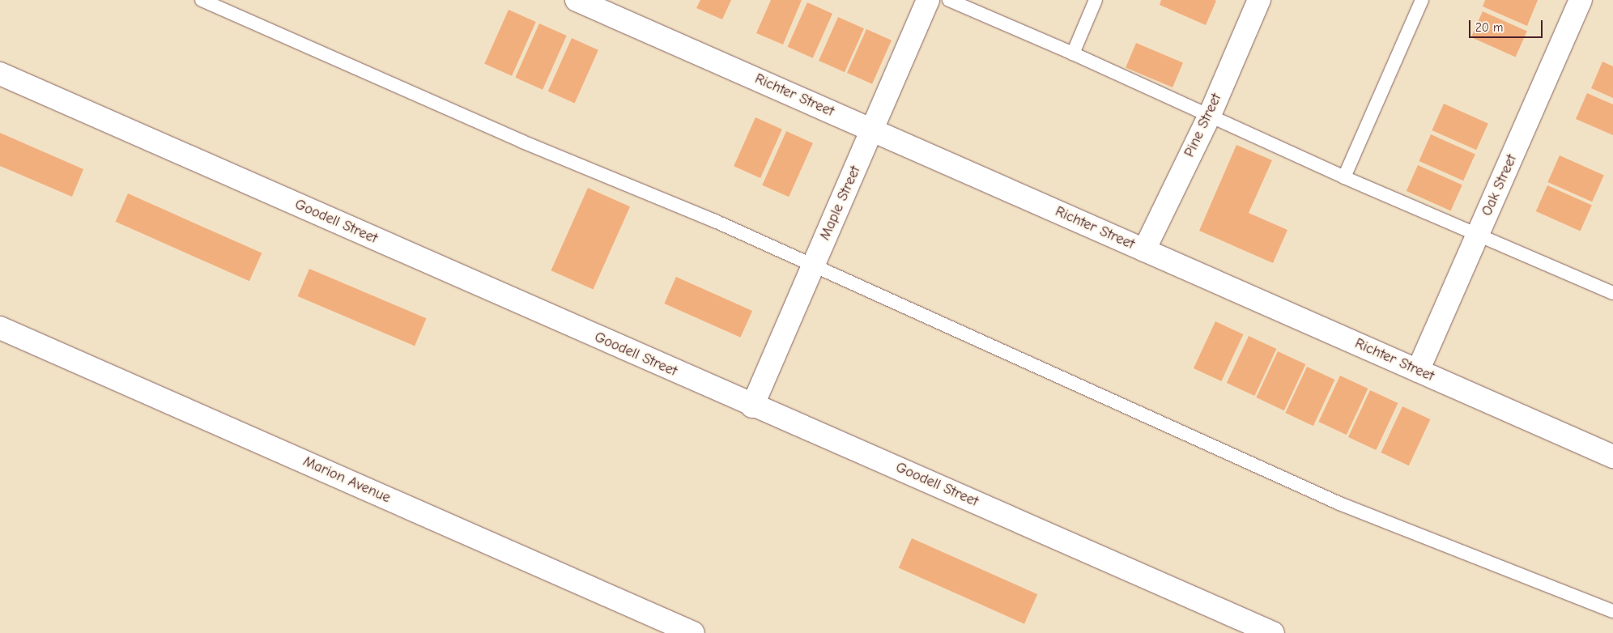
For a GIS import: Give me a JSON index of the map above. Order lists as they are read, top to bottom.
{
  "streets": {
    "street": [
      "Richter Street",
      "Pine Street",
      "Oak Street",
      "Maple Street",
      "Goodell Street",
      "Marion Avenue"
    ]
  },
  "crossings": [
    ["Richter Street", "Pine Street"],
    ["Richter Street", "Oak Street"],
    ["Richter Street", "Maple Street"],
    ["Maple Street", "Goodell Street"]
  ],
  "scale_bar": "20 m"
}
